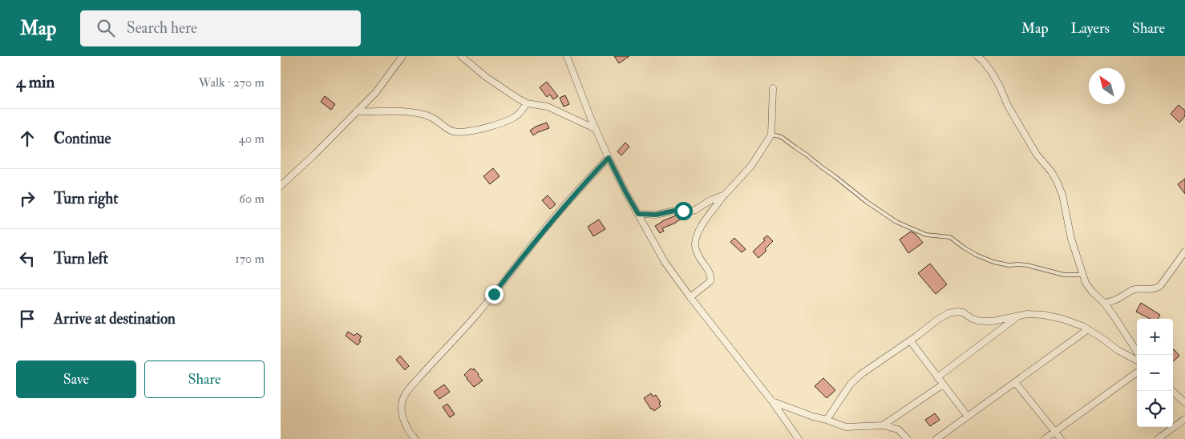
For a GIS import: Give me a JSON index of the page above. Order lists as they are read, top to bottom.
{
  "north": "top left",
  "page": {
    "header": "Map",
    "search": "Search here",
    "nav": ["Map", "Layers", "Share"],
    "heading": ["4 min", "Walk · 270 m"],
    "list": [
      ["Continue", "40 m"],
      ["Turn right", "60 m"],
      ["Turn left", "170 m"],
      "Arrive at destination"
    ],
    "map_buttons": ["+", "−"],
    "buttons": ["Save", "Share"]
  }
}
